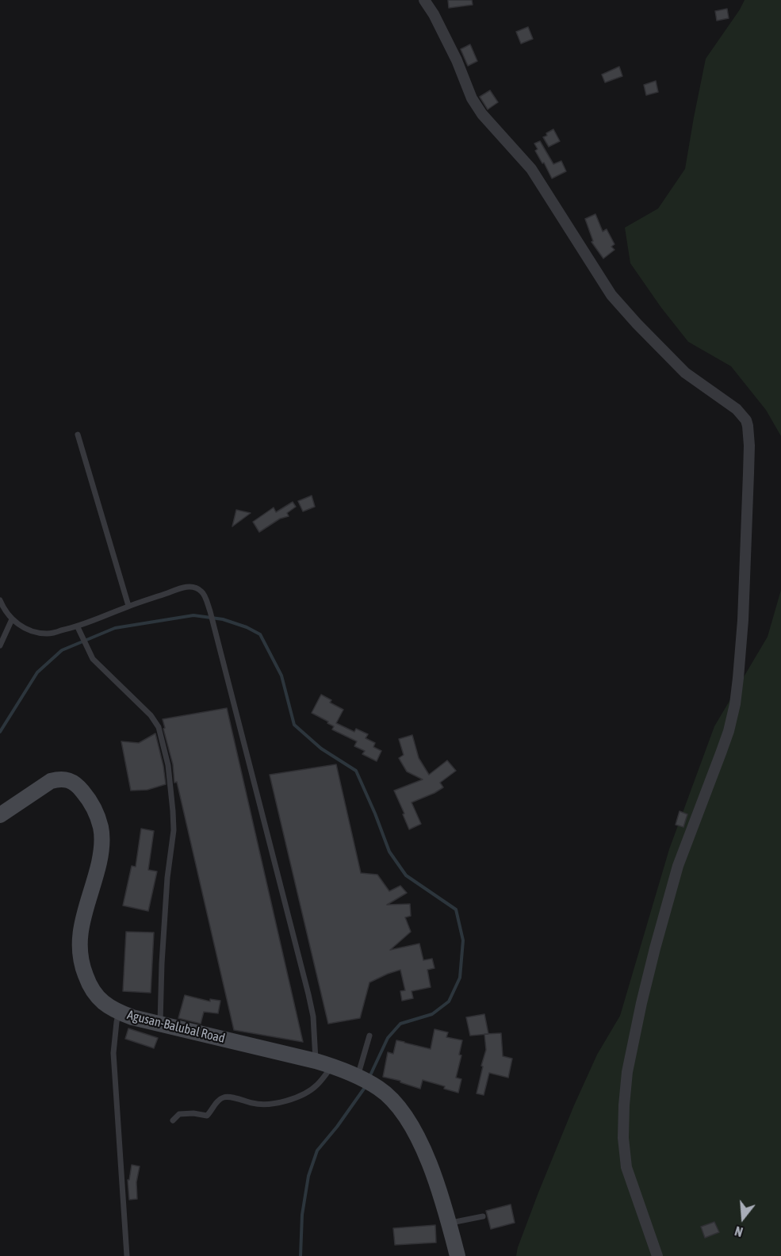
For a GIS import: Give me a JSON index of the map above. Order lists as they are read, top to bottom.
{
  "streets": {
    "main road": ["Agusan-Balubal Road"]
  },
  "north": "bottom"
}
